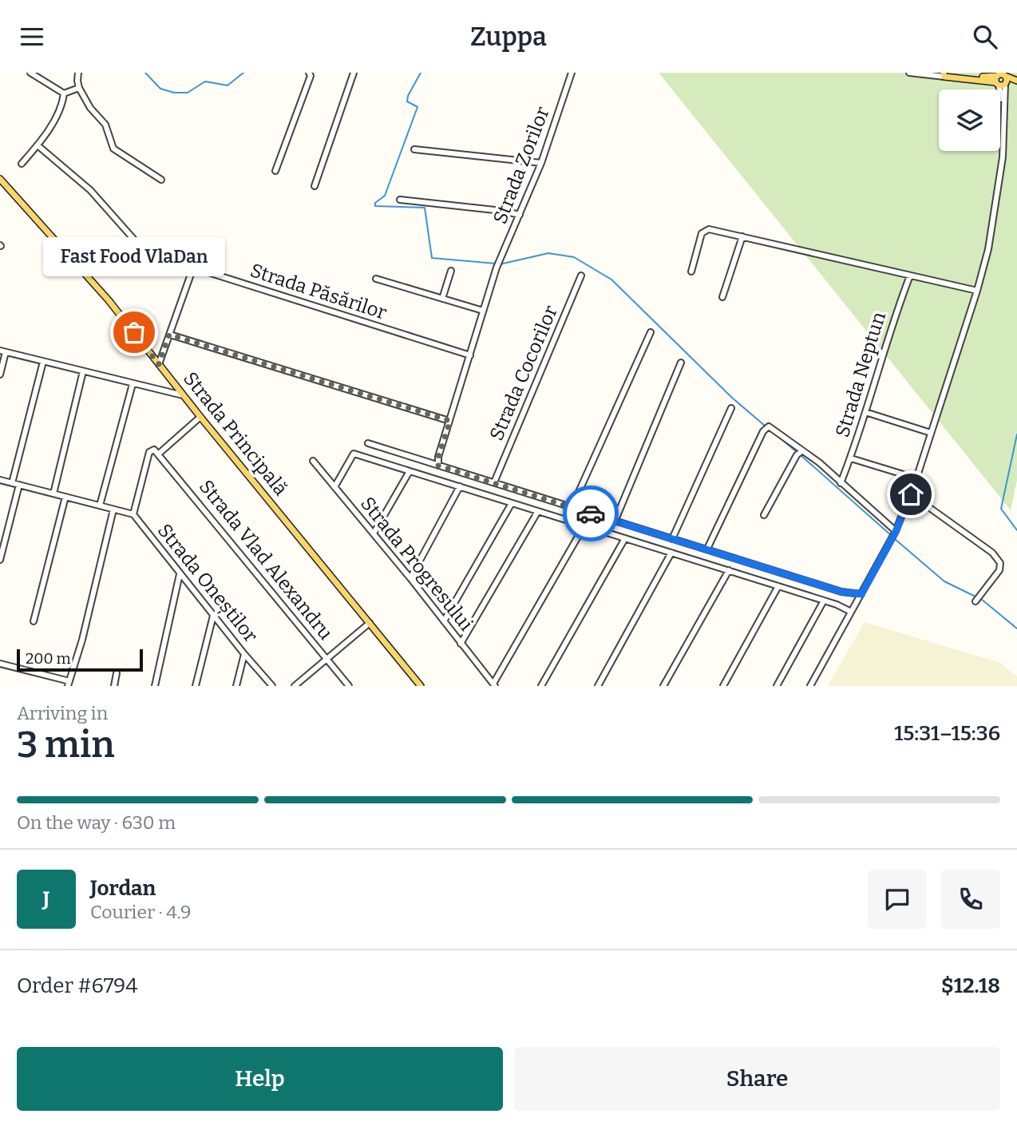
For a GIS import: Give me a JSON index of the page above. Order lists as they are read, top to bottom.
{
  "streets": {
    "main road": ["Strada Principală"],
    "street": [
      "Strada Zorilor",
      "Strada Păsărilor",
      "Strada Cocorilor",
      "Strada Neptun",
      "Strada Vlad Alexandru",
      "Strada Progresului",
      "Strada Oneștilor"
    ]
  },
  "crossings": [
    ["Strada Zorilor", "Strada Păsărilor"]
  ],
  "places": ["Fast Food VlaDan"],
  "scale_bar": "200 m",
  "page": {
    "header": "Zuppa",
    "bubble": "Fast Food VlaDan",
    "scale": "200 m",
    "heading": ["3 min", "Arriving in", "15:31–15:36"],
    "panel": [
      "Jordan",
      "Courier · 4.9",
      "Order #6794",
      "$12.18"
    ],
    "bar": "On the way · 630 m",
    "round": "J",
    "buttons": ["Help", "Share"]
  }
}
